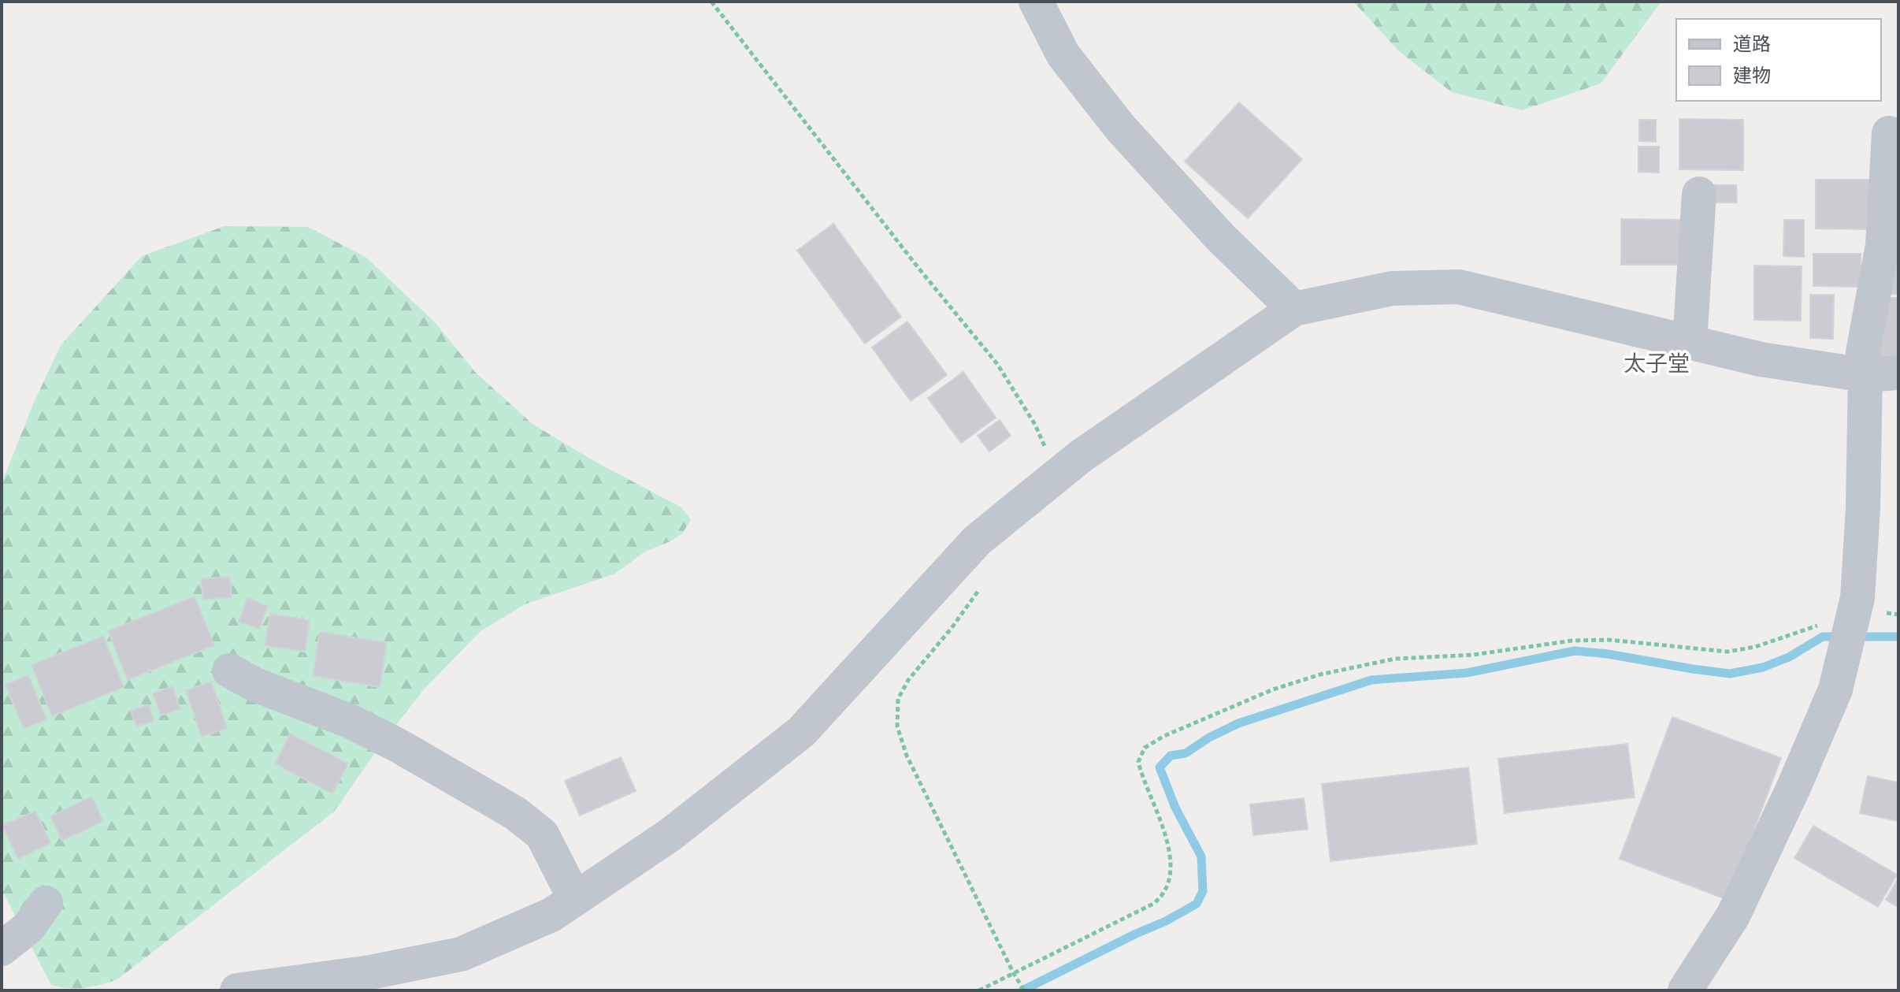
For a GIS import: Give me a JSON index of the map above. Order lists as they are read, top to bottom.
{
  "districts": ["太子堂"],
  "legend": ["道路", "建物"]
}
